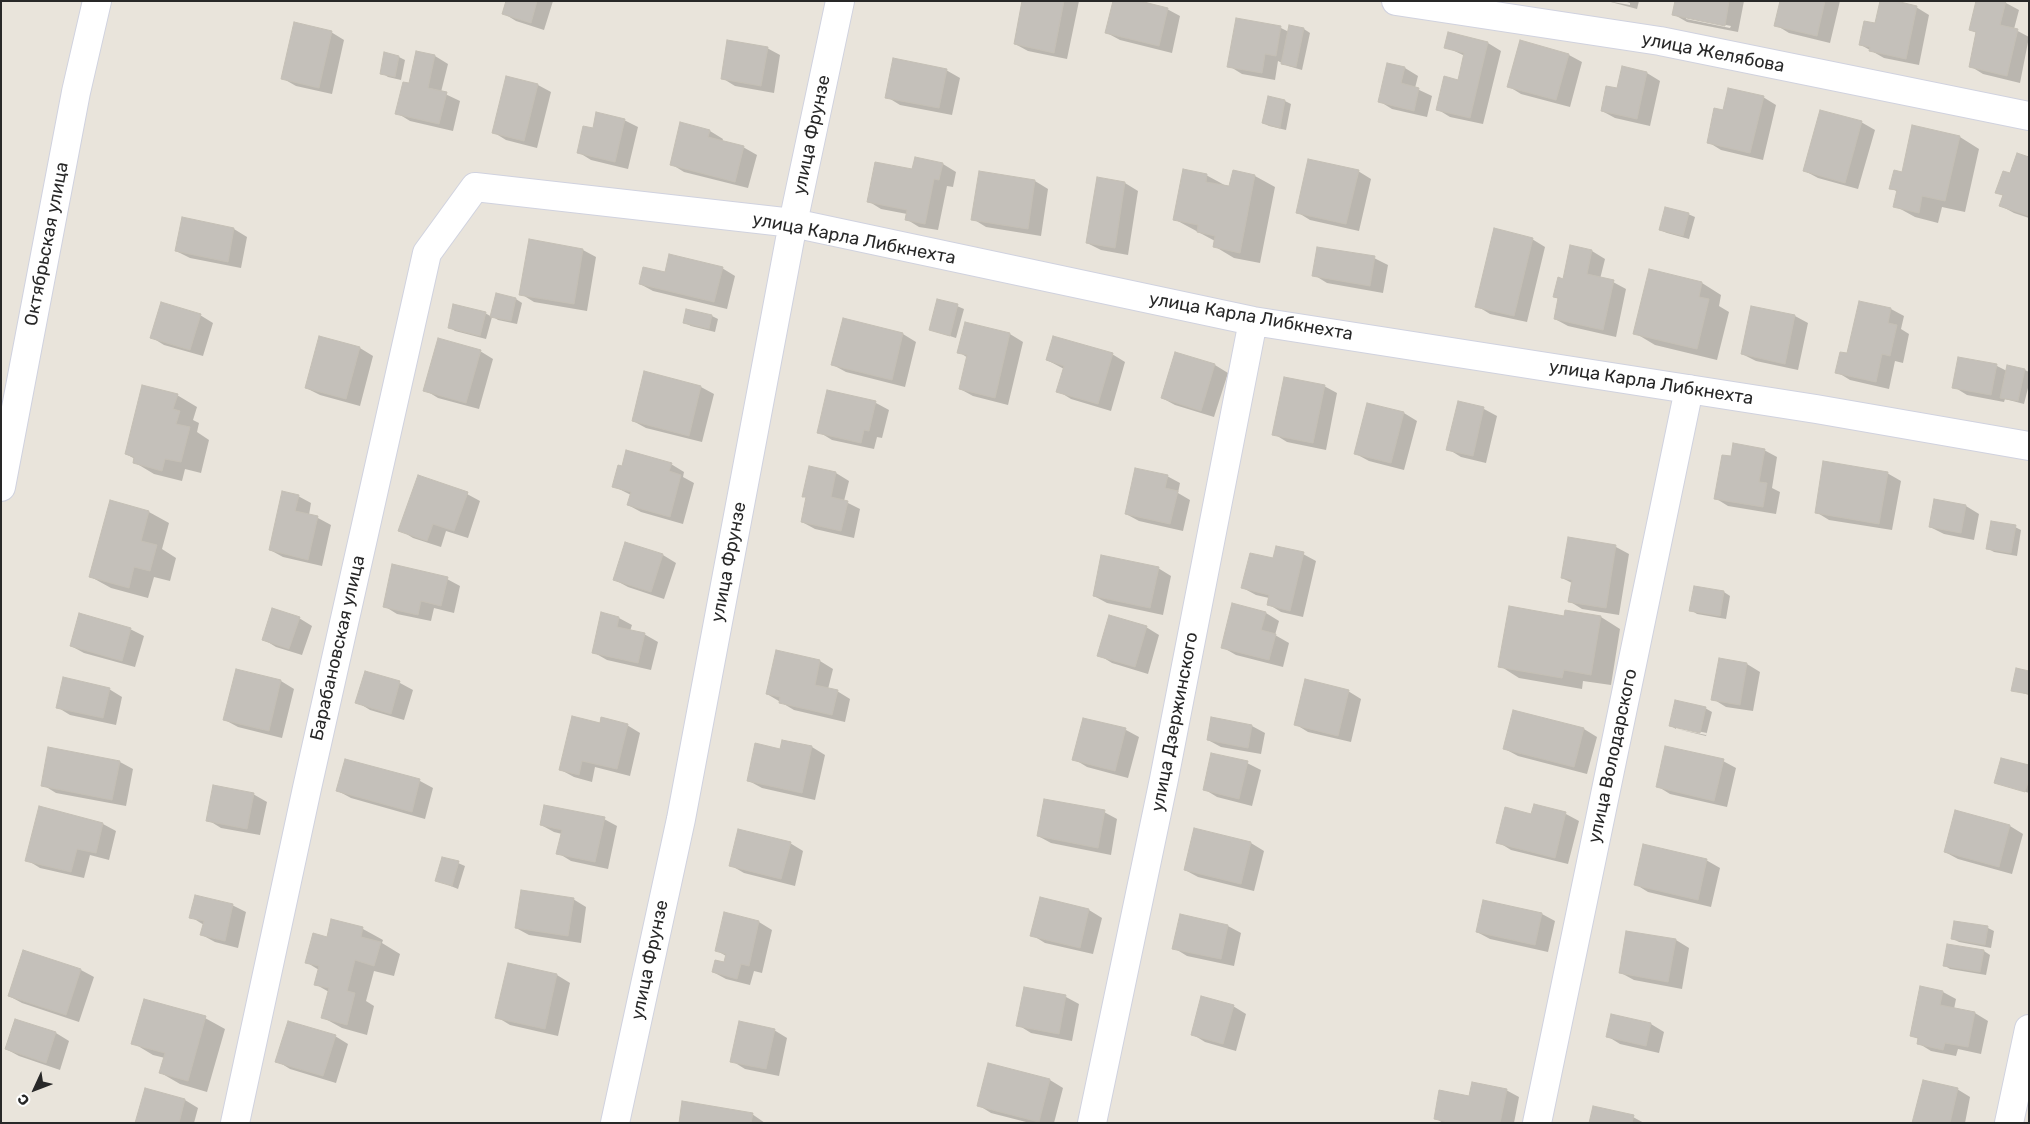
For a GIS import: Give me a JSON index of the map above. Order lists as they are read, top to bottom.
{
  "streets": {
    "street": [
      "улица Желябова",
      "улица Фрунзе",
      "улица Карла Либкнехта",
      "Октябрьская улица",
      "Барабановская улица",
      "улица Дзержинского",
      "улица Володарского"
    ]
  },
  "crossings": [
    ["улица Фрунзе", "улица Карла Либкнехта"],
    ["улица Карла Либкнехта", "Барабановская улица"],
    ["улица Карла Либкнехта", "улица Дзержинского"],
    ["улица Карла Либкнехта", "улица Володарского"]
  ],
  "north": "bottom left"
}
